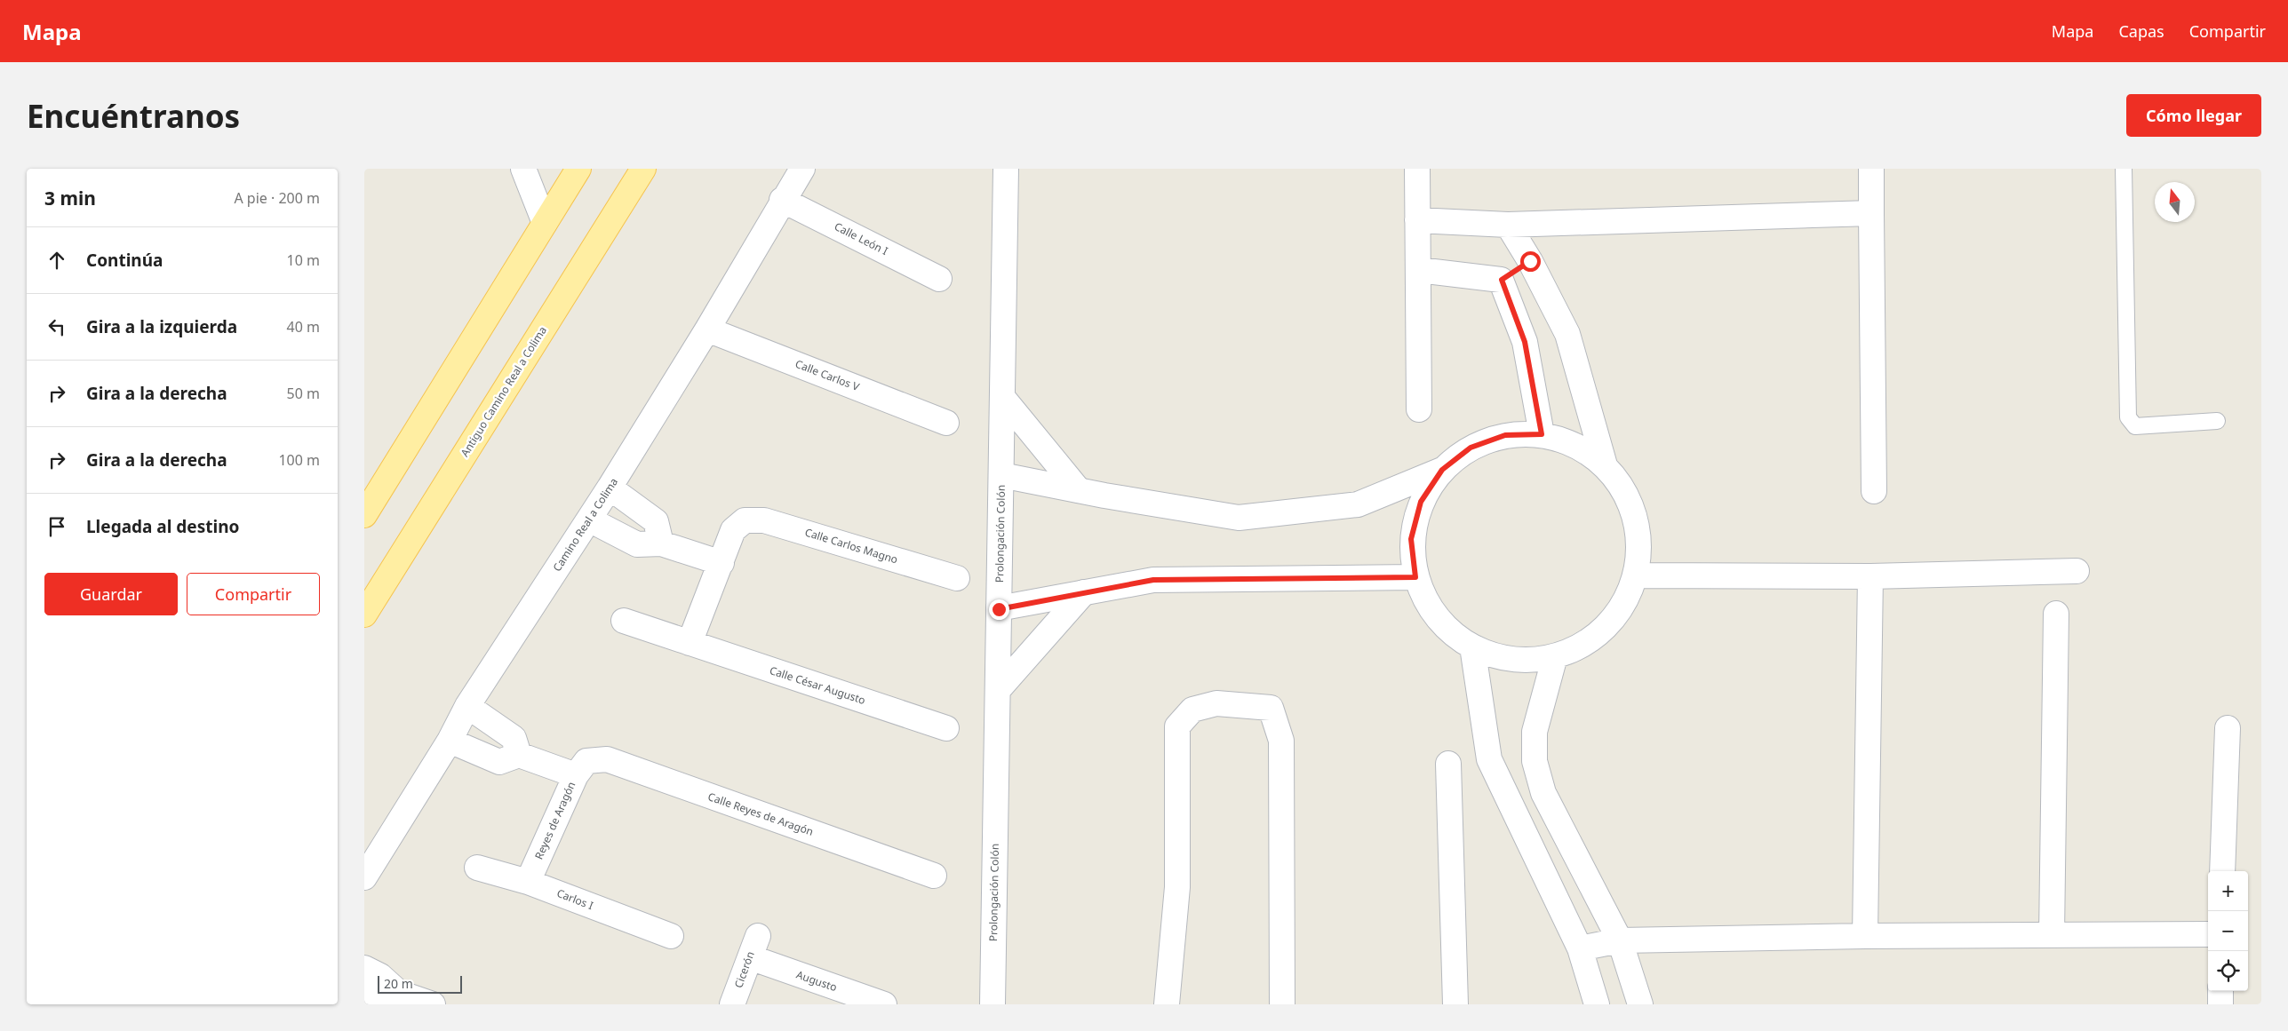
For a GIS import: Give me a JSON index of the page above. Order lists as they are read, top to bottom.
{
  "streets": {
    "main road": ["Antiguo Camino Real a Colima"],
    "street": [
      "Calle León I",
      "Calle Carlos V",
      "Camino Real a Colima",
      "Prolongación Colón",
      "Calle Carlos Magno",
      "Calle César Augusto",
      "Calle Reyes de Aragón",
      "Reyes de Aragón",
      "Carlos I",
      "Cicerón",
      "Augusto"
    ]
  },
  "crossings": [
    ["Calle León I", "Camino Real a Colima"],
    ["Calle Carlos V", "Camino Real a Colima"],
    ["Calle Reyes de Aragón", "Reyes de Aragón"],
    ["Reyes de Aragón", "Carlos I"],
    ["Cicerón", "Augusto"]
  ],
  "scale_bar": "20 m",
  "north": "top",
  "page": {
    "header": "Mapa",
    "nav": ["Mapa", "Capas", "Compartir"],
    "buttons": [
      "Cómo llegar",
      ["Guardar", "Compartir"]
    ],
    "title": "Encuéntranos",
    "heading": ["3 min", "A pie · 200 m"],
    "list": [
      ["Continúa", "10 m"],
      ["Gira a la izquierda", "40 m"],
      ["Gira a la derecha", "50 m"],
      ["Gira a la derecha", "100 m"],
      "Llegada al destino"
    ],
    "map_buttons": ["+", "−"],
    "scale": "20 m"
  }
}
